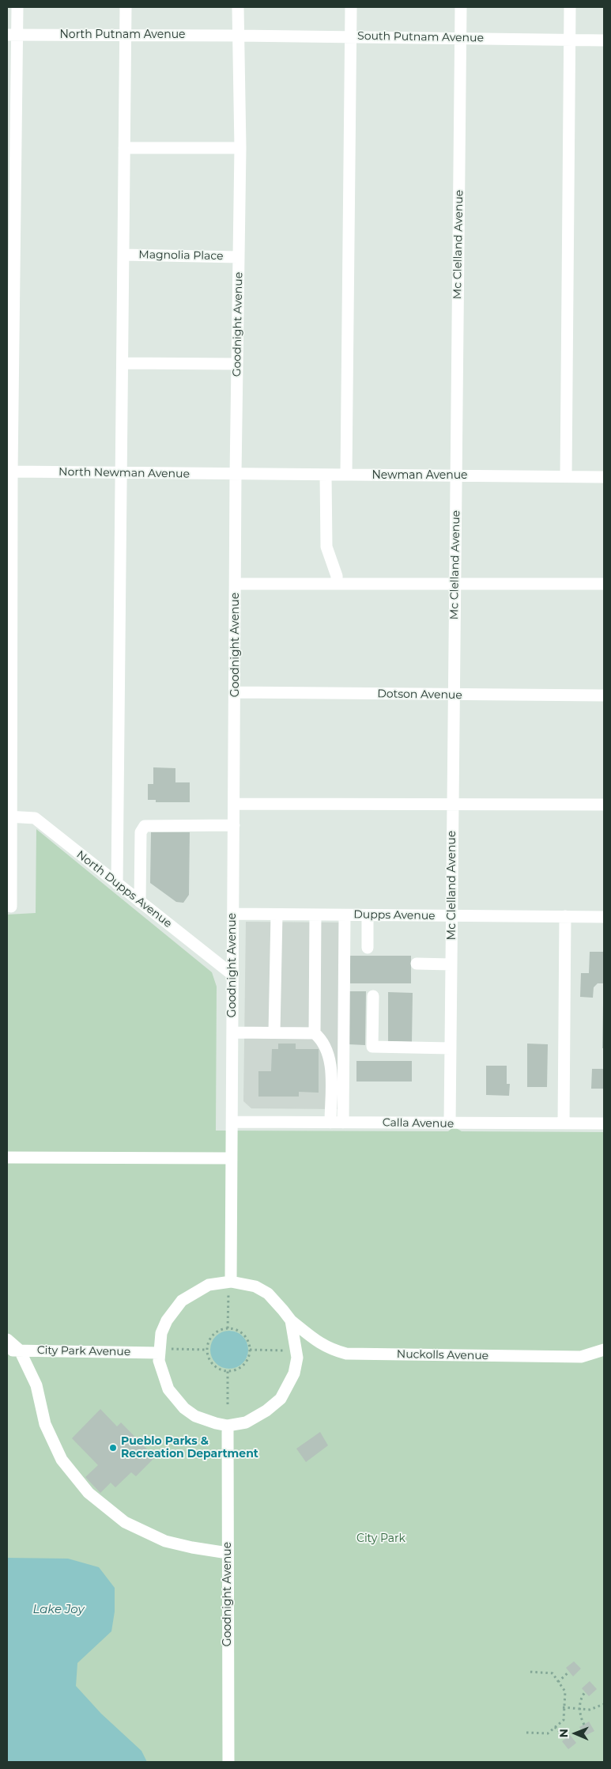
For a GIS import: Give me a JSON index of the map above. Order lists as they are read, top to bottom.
{
  "streets": {
    "street": [
      "North Putnam Avenue",
      "South Putnam Avenue",
      "Mc Clelland Avenue",
      "Magnolia Place",
      "Goodnight Avenue",
      "North Newman Avenue",
      "Newman Avenue",
      "Dotson Avenue",
      "North Dupps Avenue",
      "Dupps Avenue",
      "Calla Avenue",
      "City Park Avenue",
      "Nuckolls Avenue"
    ]
  },
  "crossings": [
    ["North Putnam Avenue", "South Putnam Avenue"],
    ["North Putnam Avenue", "Goodnight Avenue"],
    ["South Putnam Avenue", "Mc Clelland Avenue"],
    ["South Putnam Avenue", "Goodnight Avenue"],
    ["Mc Clelland Avenue", "Newman Avenue"],
    ["Mc Clelland Avenue", "Dotson Avenue"],
    ["Mc Clelland Avenue", "Dupps Avenue"],
    ["Mc Clelland Avenue", "Calla Avenue"],
    ["Magnolia Place", "Goodnight Avenue"],
    ["Goodnight Avenue", "North Newman Avenue"],
    ["Goodnight Avenue", "Newman Avenue"],
    ["Goodnight Avenue", "Dotson Avenue"],
    ["Goodnight Avenue", "North Dupps Avenue"],
    ["Goodnight Avenue", "Dupps Avenue"],
    ["Goodnight Avenue", "Calla Avenue"],
    ["Goodnight Avenue", "Nuckolls Avenue"],
    ["North Newman Avenue", "Newman Avenue"],
    ["City Park Avenue", "Nuckolls Avenue"]
  ],
  "water": ["Lake Joy"],
  "parks": ["City Park"],
  "places": ["Pueblo Parks & Recreation Department"],
  "north": "left"
}
